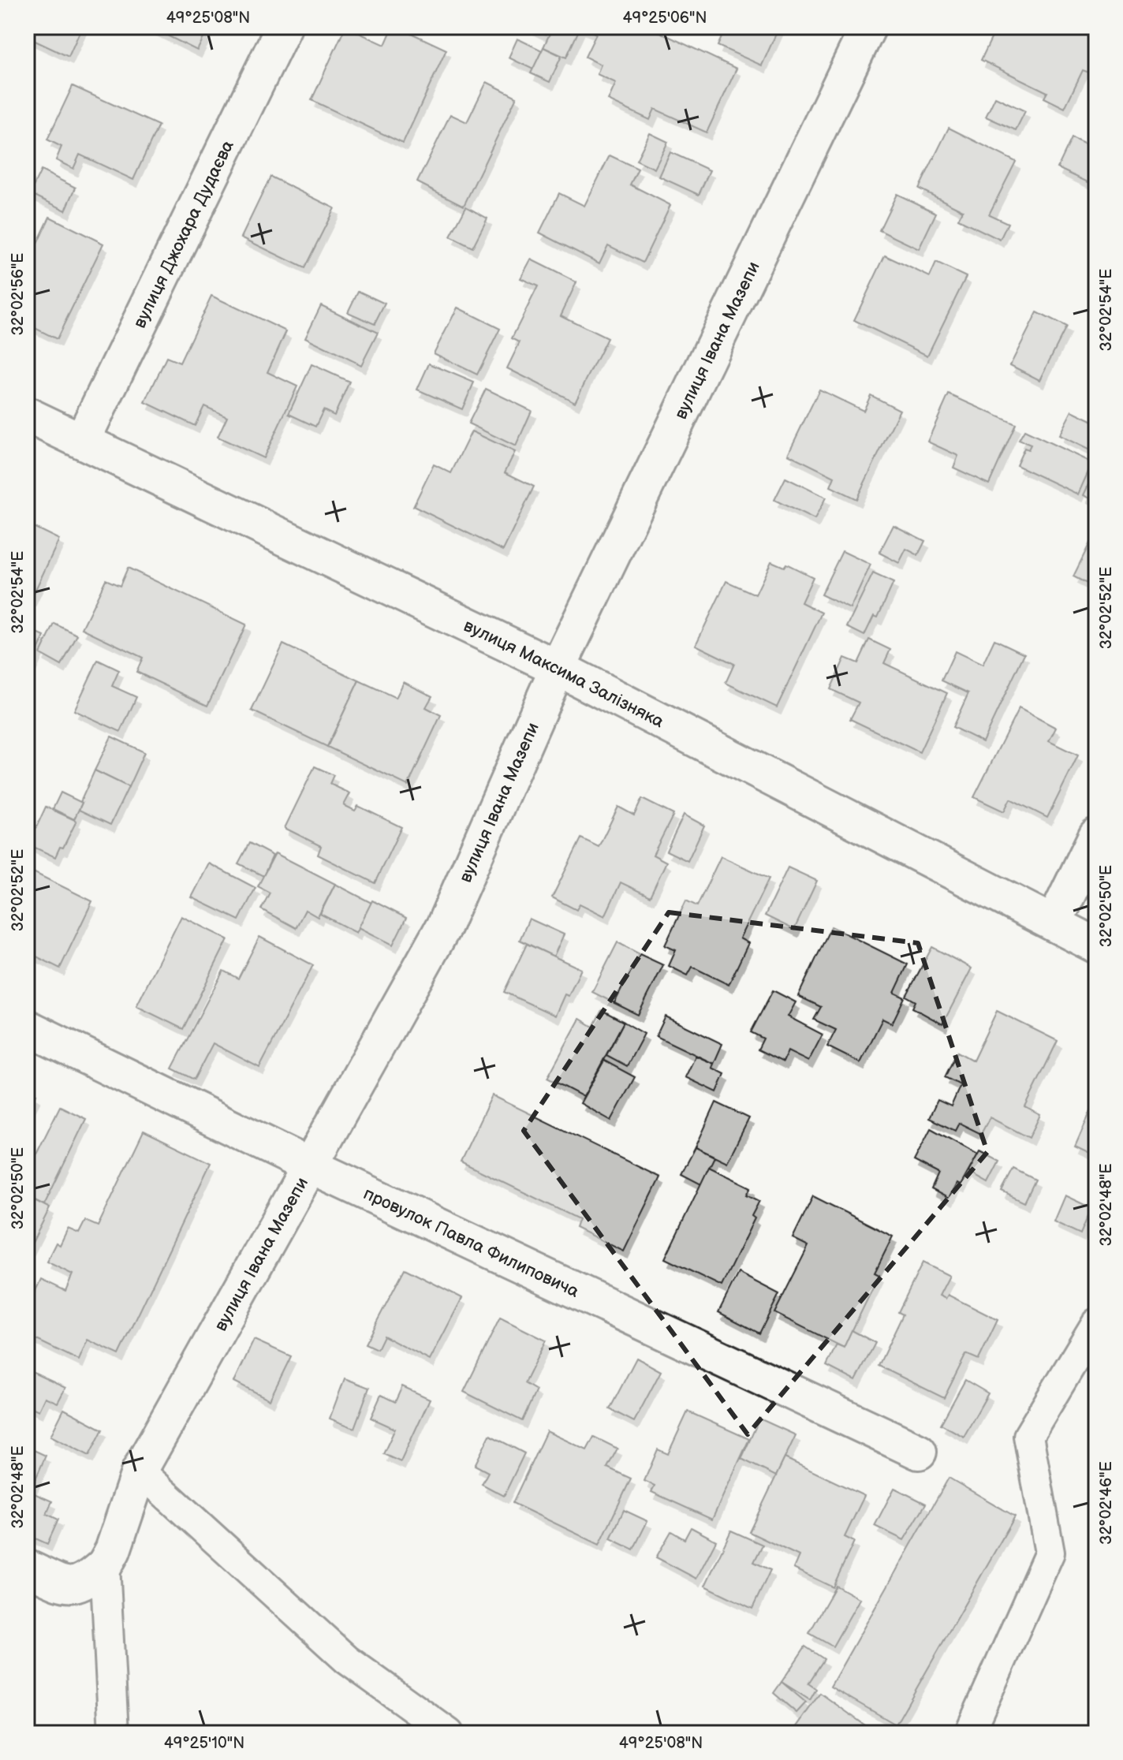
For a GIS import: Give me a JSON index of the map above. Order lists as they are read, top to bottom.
{
  "streets": {
    "street": [
      "вулиця Джохара Дудаєва",
      "вулиця Івана Мазепи",
      "вулиця Максима Залізняка",
      "провулок Павла Филиповича"
    ]
  },
  "crossings": [
    ["вулиця Джохара Дудаєва", "вулиця Максима Залізняка"],
    ["вулиця Івана Мазепи", "вулиця Максима Залізняка"],
    ["вулиця Івана Мазепи", "провулок Павла Филиповича"]
  ],
  "coordinates": [
    "49°25'08\"N",
    "49°25'06\"N",
    "32°02'56\"E",
    "32°02'54\"E",
    "32°02'52\"E",
    "32°02'50\"E",
    "32°02'48\"E",
    "32°02'46\"E",
    "49°25'10\"N"
  ]
}
